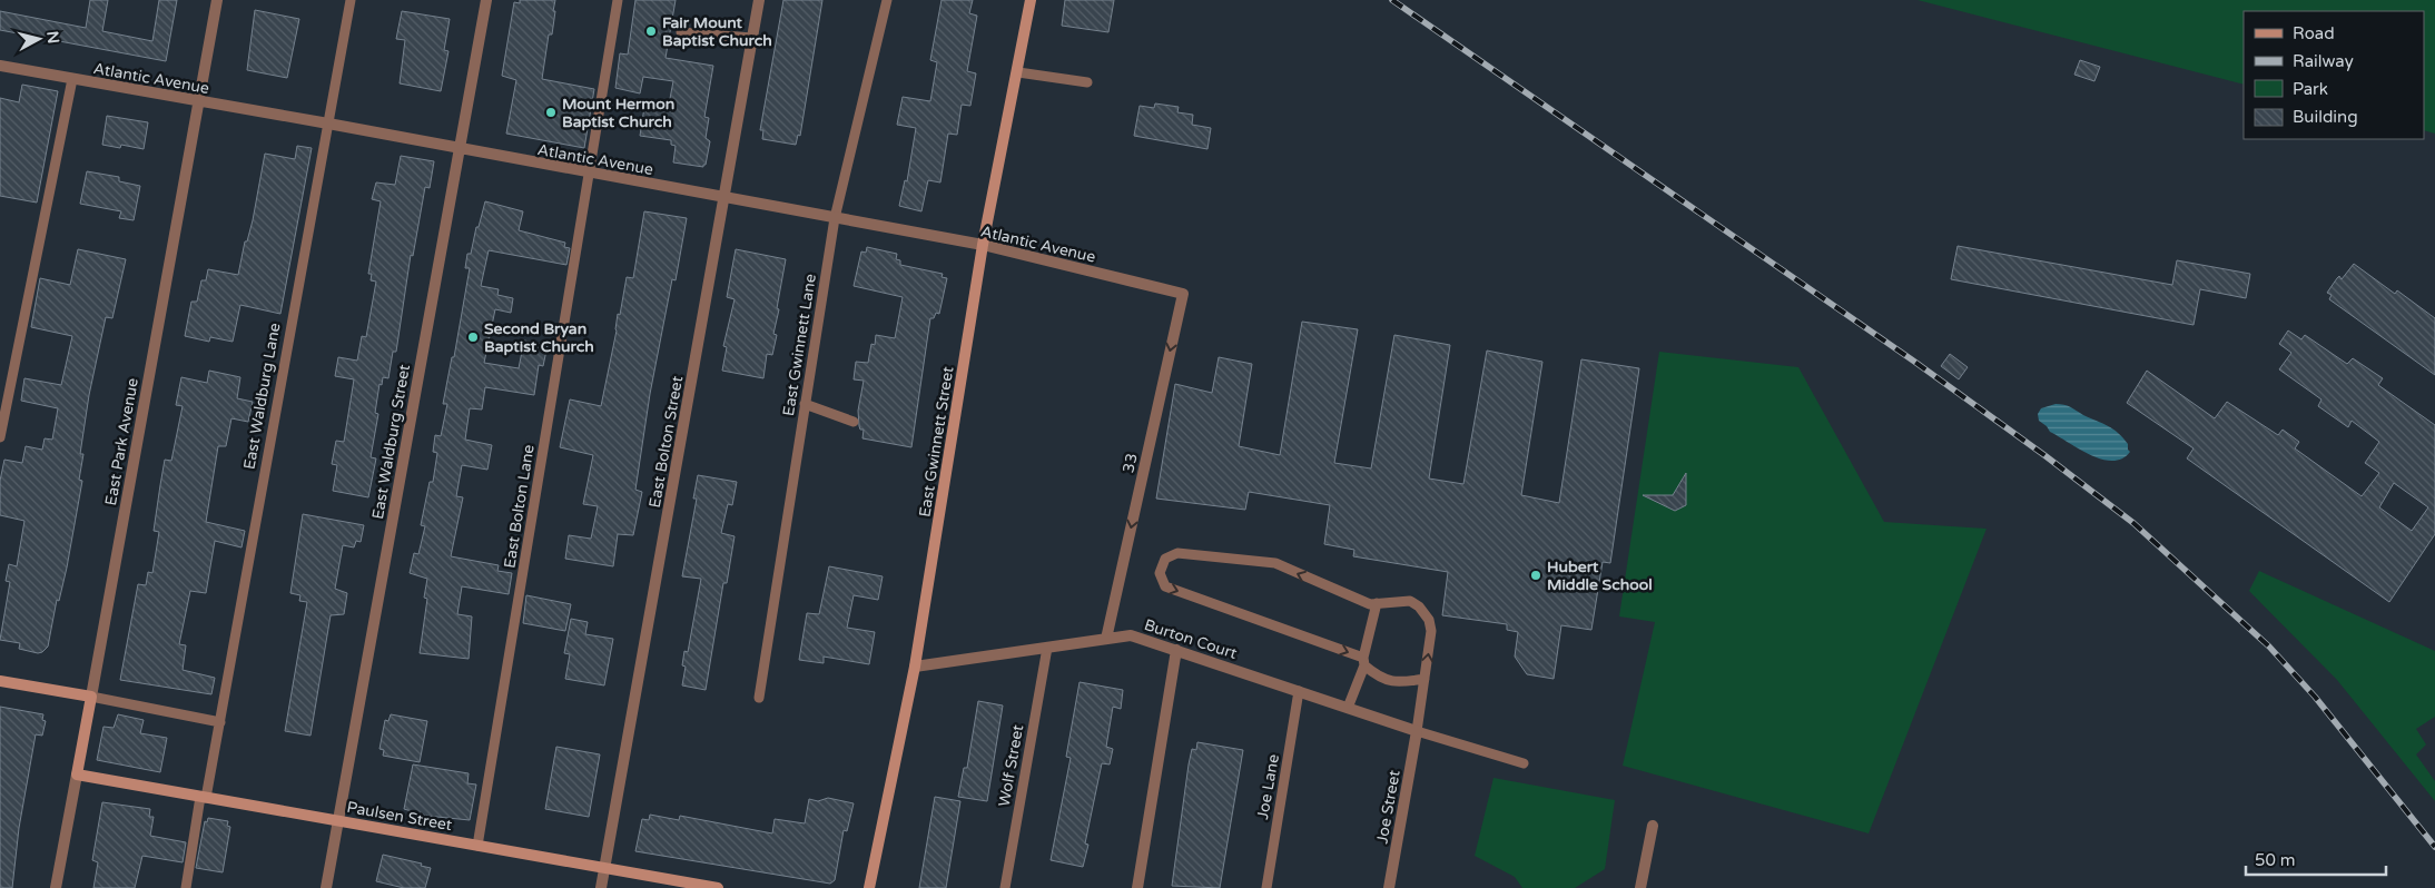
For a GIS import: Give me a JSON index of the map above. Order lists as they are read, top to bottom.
{
  "streets": {
    "main road": ["East Park Avenue", "East Gwinnett Street", "Paulsen Street"],
    "street": [
      "Atlantic Avenue",
      "East Waldburg Street",
      "East Bolton Street",
      "33",
      "Burton Court",
      "Joe Street"
    ],
    "lane": [
      "East Gwinnett Lane",
      "East Waldburg Lane",
      "East Bolton Lane",
      "Wolf Street",
      "Joe Lane"
    ]
  },
  "crossings": [
    ["Atlantic Avenue", "East Gwinnett Lane"],
    ["Atlantic Avenue", "East Waldburg Lane"],
    ["Atlantic Avenue", "East Park Avenue"],
    ["Atlantic Avenue", "East Waldburg Street"],
    ["Atlantic Avenue", "East Bolton Street"],
    ["Atlantic Avenue", "East Gwinnett Street"],
    ["Atlantic Avenue", "33"],
    ["Atlantic Avenue", "East Bolton Lane"],
    ["East Waldburg Lane", "Paulsen Street"],
    ["East Park Avenue", "Paulsen Street"],
    ["East Waldburg Street", "Paulsen Street"],
    ["East Bolton Street", "Paulsen Street"],
    ["East Gwinnett Street", "Burton Court"],
    ["33", "Burton Court"],
    ["East Bolton Lane", "Paulsen Street"],
    ["Burton Court", "Wolf Street"],
    ["Burton Court", "Joe Lane"],
    ["Burton Court", "Joe Street"]
  ],
  "one_way": ["33"],
  "places": [
    "Fair Mount Baptist Church",
    "Mount Hermon Baptist Church",
    "Second Bryan Baptist Church",
    "Hubert Middle School"
  ],
  "legend": [
    "Road",
    "Railway",
    "Park",
    "Building"
  ],
  "scale_bar": "50 m",
  "north": "right"
}
